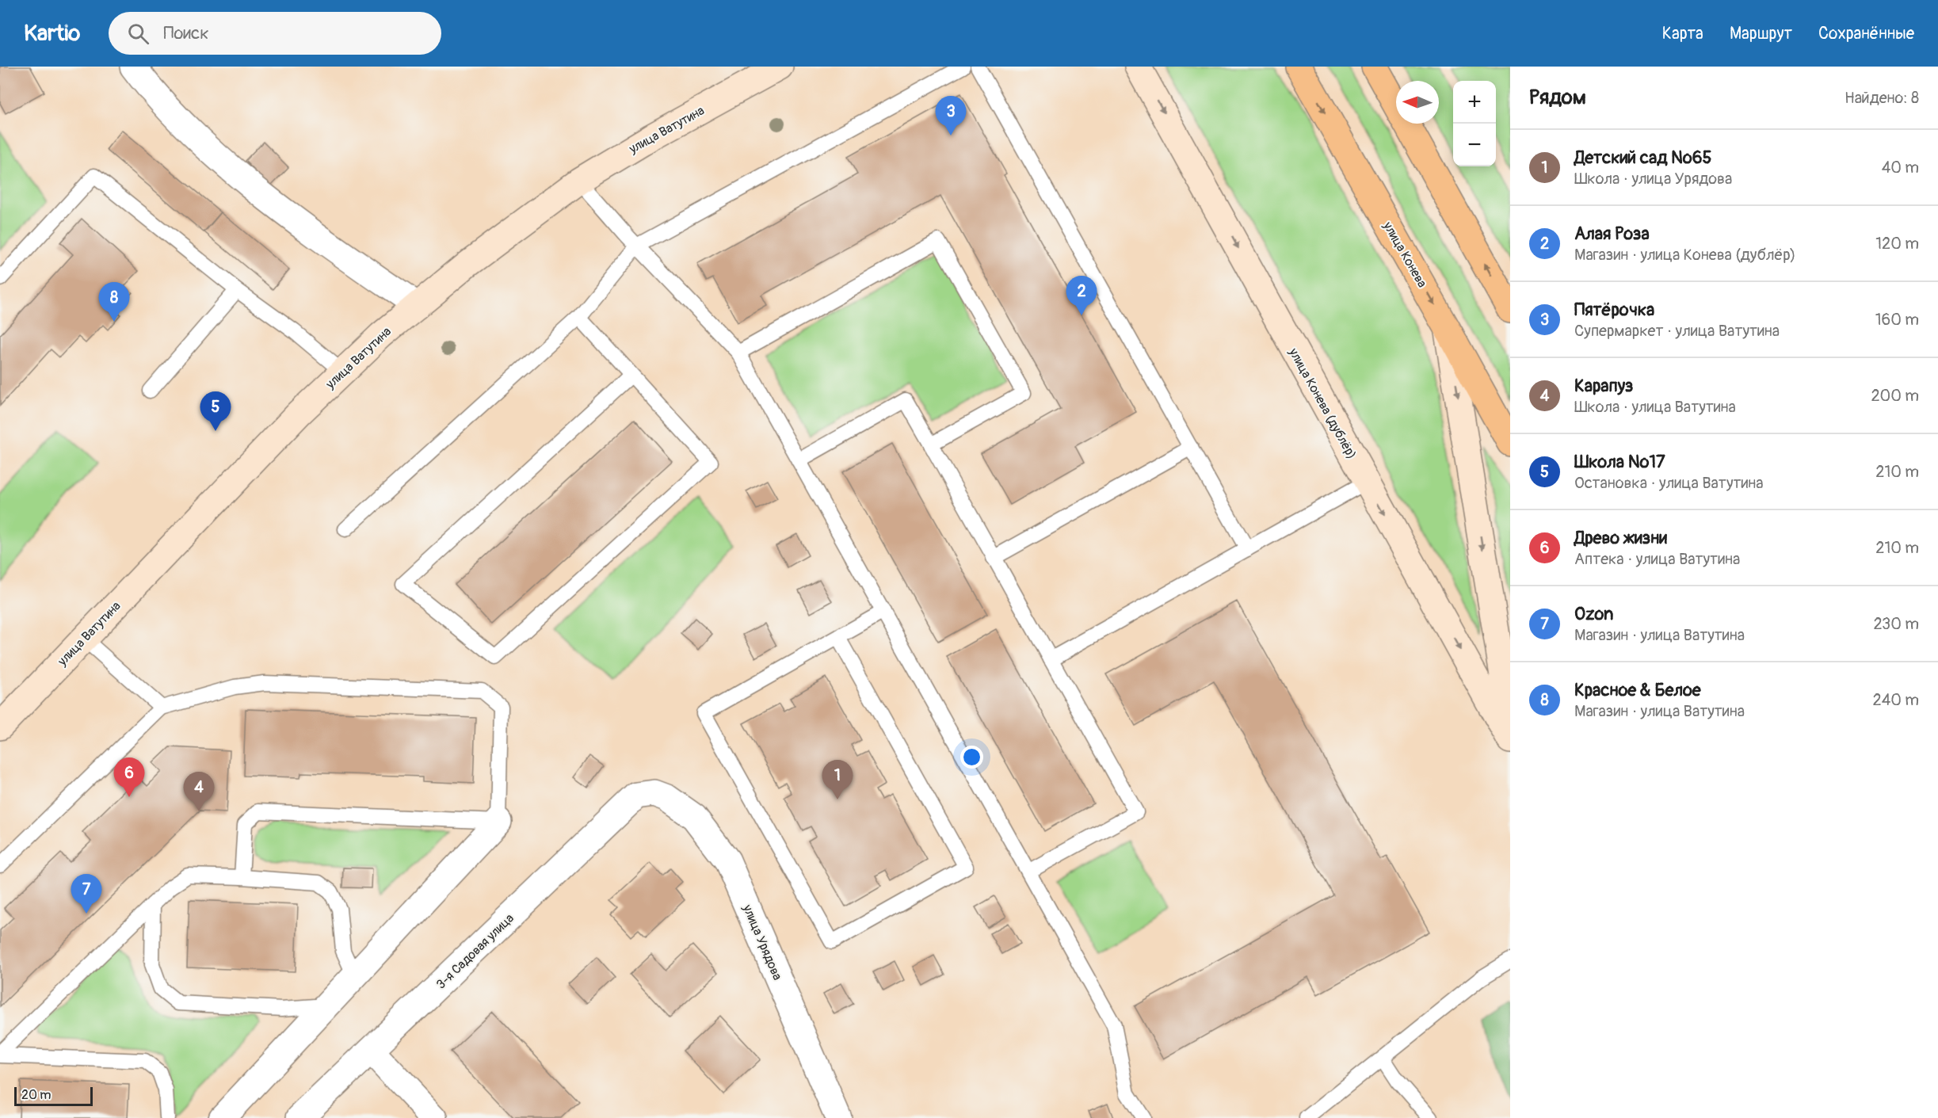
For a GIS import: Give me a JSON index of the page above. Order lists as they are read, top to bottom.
{
  "streets": {
    "main road": ["улица Ватутина", "улица Конева", "улица Конева (дублёр)"],
    "street": ["улица Урядова", "3-я Садовая улица"]
  },
  "crossings": [
    ["улица Урядова", "3-я Садовая улица"]
  ],
  "scale_bar": "20 m",
  "north": "left",
  "page": {
    "header": "Kartio",
    "search": "Поиск",
    "nav": ["Карта", "Маршрут", "Сохранённые"],
    "heading": ["Рядом", "Найдено: 8"],
    "map_buttons": ["+", "−"],
    "pins": [
      "3",
      "2",
      "8",
      "5",
      "6",
      "1",
      "4",
      "7"
    ],
    "list": [
      {
        "mark": "1",
        "name": "Детский сад №65",
        "note": "Школа · улица Урядова",
        "value": "40 m"
      },
      {
        "mark": "2",
        "name": "Алая Роза",
        "note": "Магазин · улица Конева (дублёр)",
        "value": "120 m"
      },
      {
        "mark": "3",
        "name": "Пятёрочка",
        "note": "Супермаркет · улица Ватутина",
        "value": "160 m"
      },
      {
        "mark": "4",
        "name": "Карапуз",
        "note": "Школа · улица Ватутина",
        "value": "200 m"
      },
      {
        "mark": "5",
        "name": "Школа №17",
        "note": "Остановка · улица Ватутина",
        "value": "210 m"
      },
      {
        "mark": "6",
        "name": "Древо жизни",
        "note": "Аптека · улица Ватутина",
        "value": "210 m"
      },
      {
        "mark": "7",
        "name": "Ozon",
        "note": "Магазин · улица Ватутина",
        "value": "230 m"
      },
      {
        "mark": "8",
        "name": "Красное & Белое",
        "note": "Магазин · улица Ватутина",
        "value": "240 m"
      }
    ],
    "scale": "20 m"
  }
}
